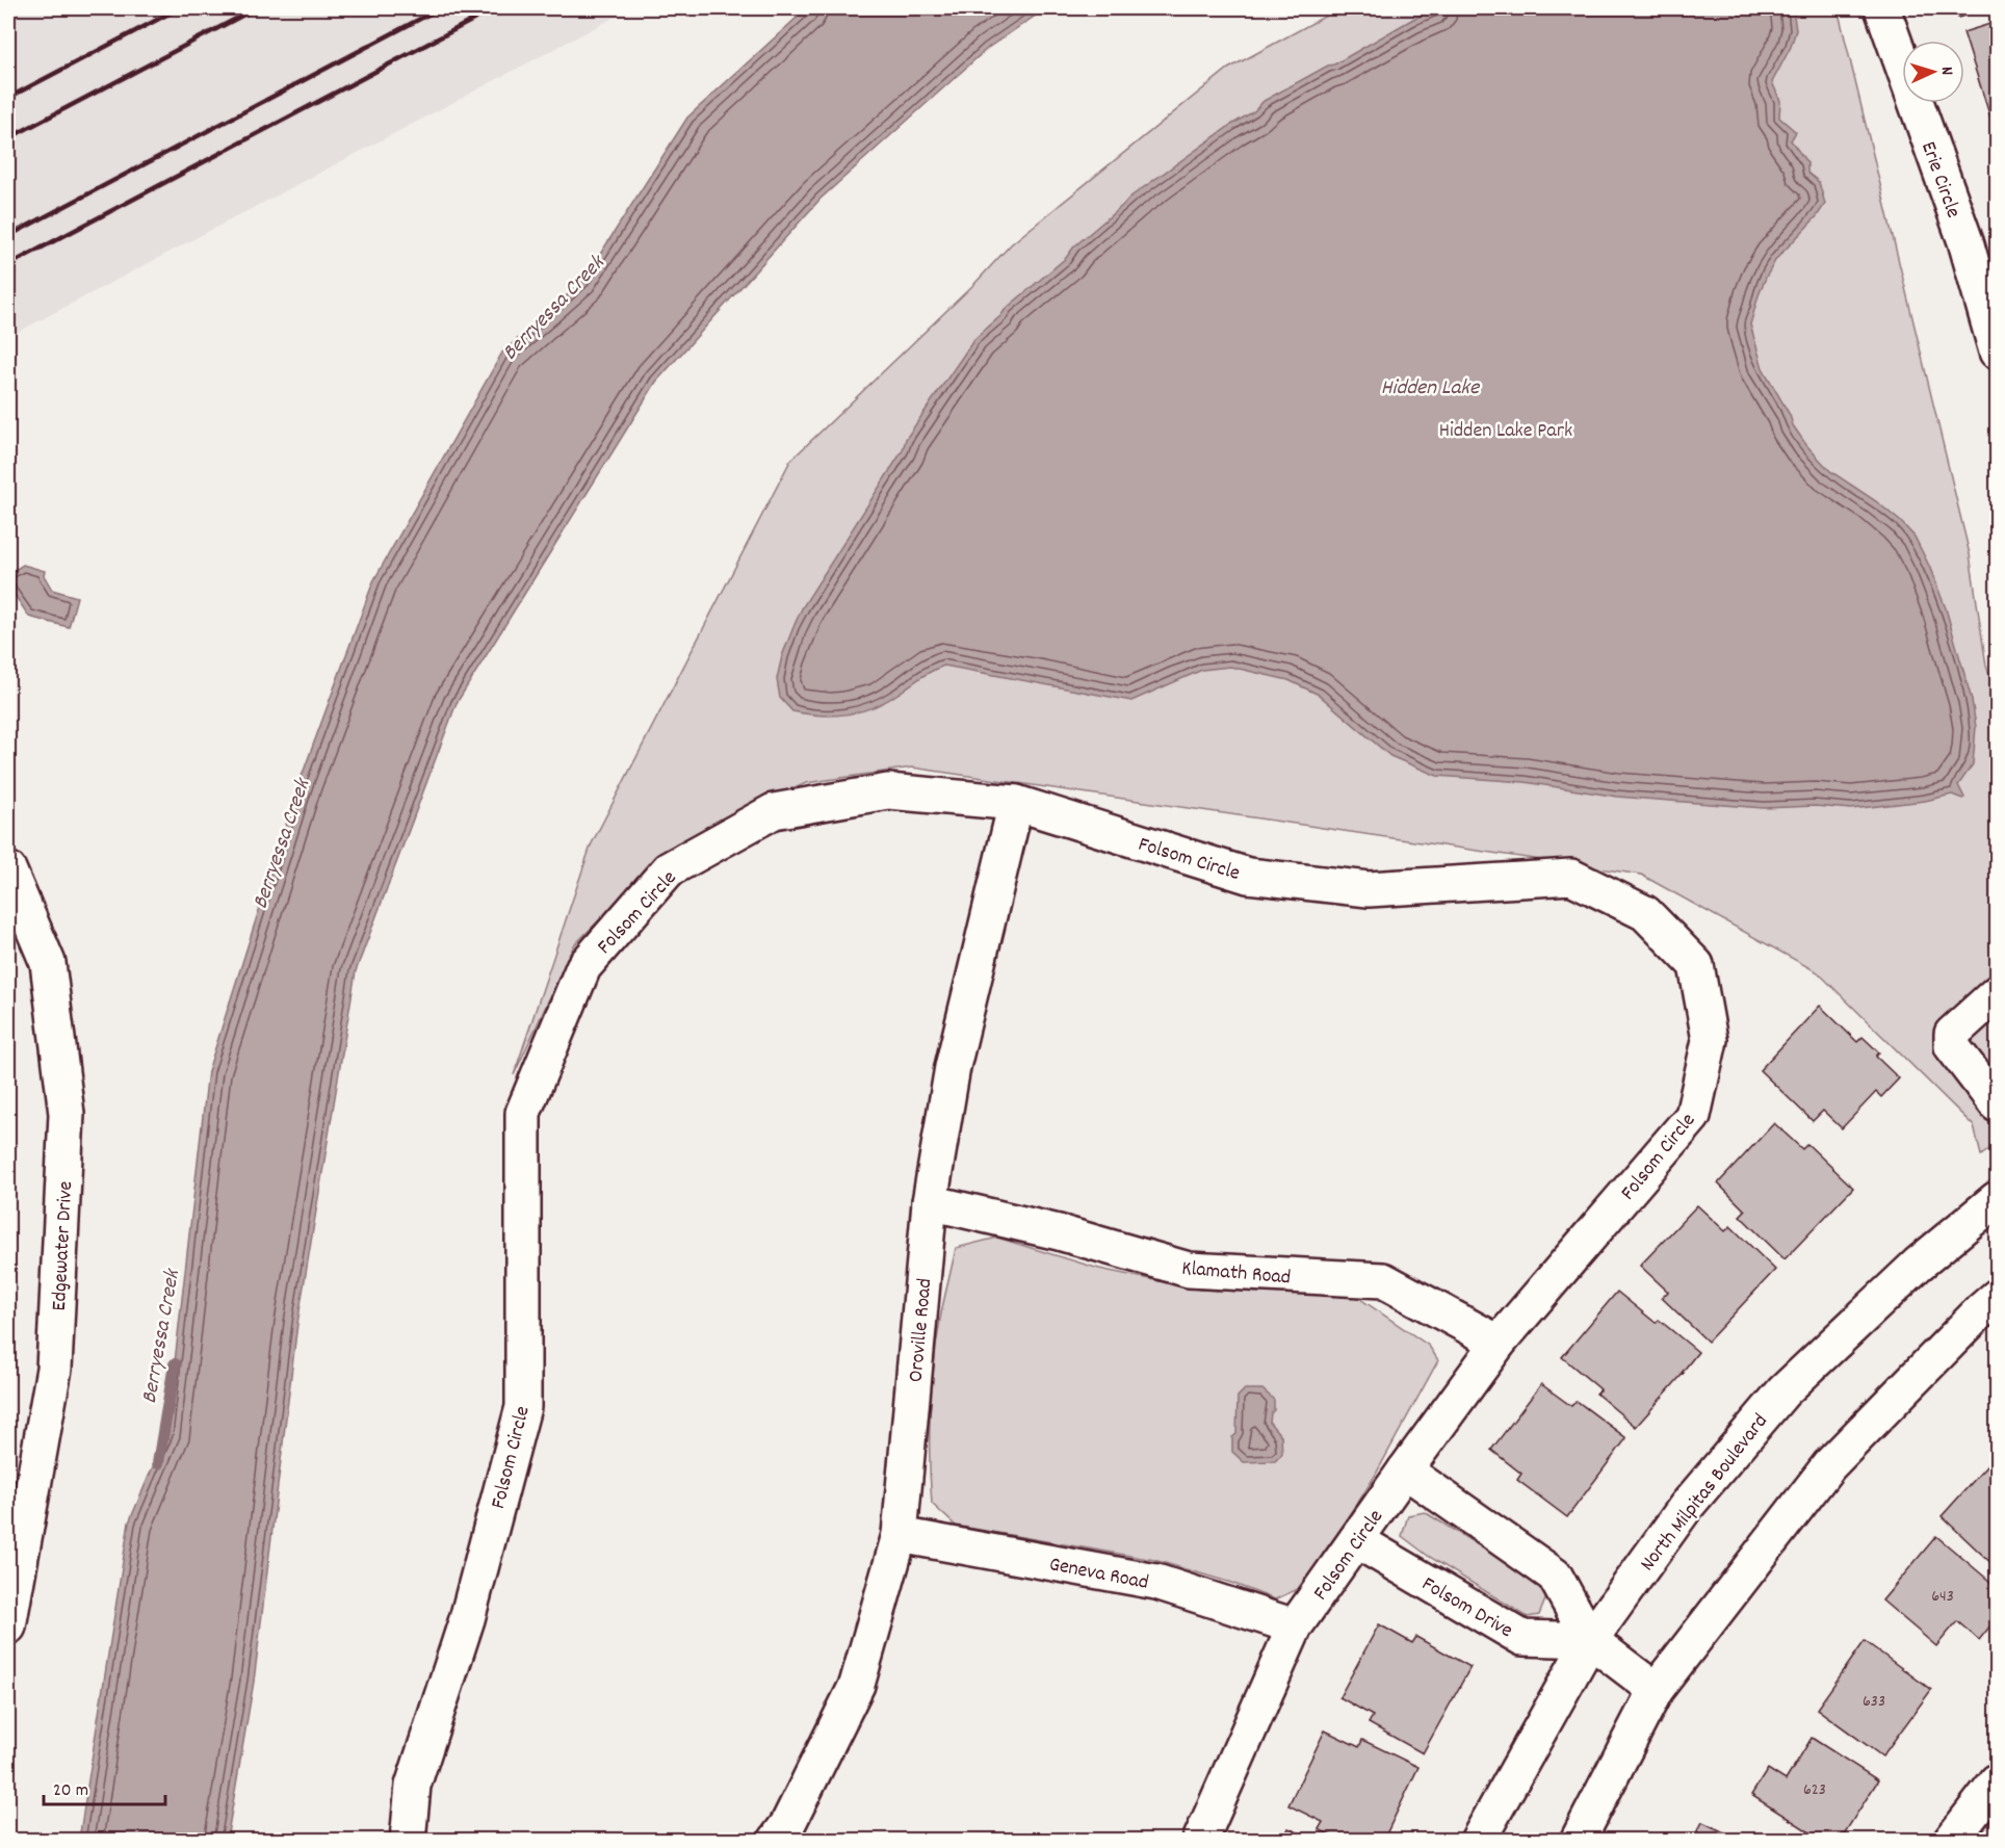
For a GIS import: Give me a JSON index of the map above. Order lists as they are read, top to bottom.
{
  "streets": {
    "street": [
      "Erie Circle",
      "Folsom Circle",
      "Edgewater Drive",
      "Klamath Road",
      "Oroville Road",
      "North Milpitas Boulevard",
      "Geneva Road",
      "Folsom Drive"
    ]
  },
  "crossings": [
    ["Folsom Circle", "Klamath Road"],
    ["Folsom Circle", "Oroville Road"],
    ["Folsom Circle", "Geneva Road"],
    ["Folsom Circle", "Folsom Drive"],
    ["Klamath Road", "Oroville Road"],
    ["Oroville Road", "Geneva Road"],
    ["North Milpitas Boulevard", "Folsom Drive"]
  ],
  "water": ["Berryessa Creek", "Hidden Lake"],
  "parks": ["Hidden Lake Park"],
  "house_numbers": ["643", "633", "623"],
  "scale_bar": "20 m",
  "north": "right"
}
